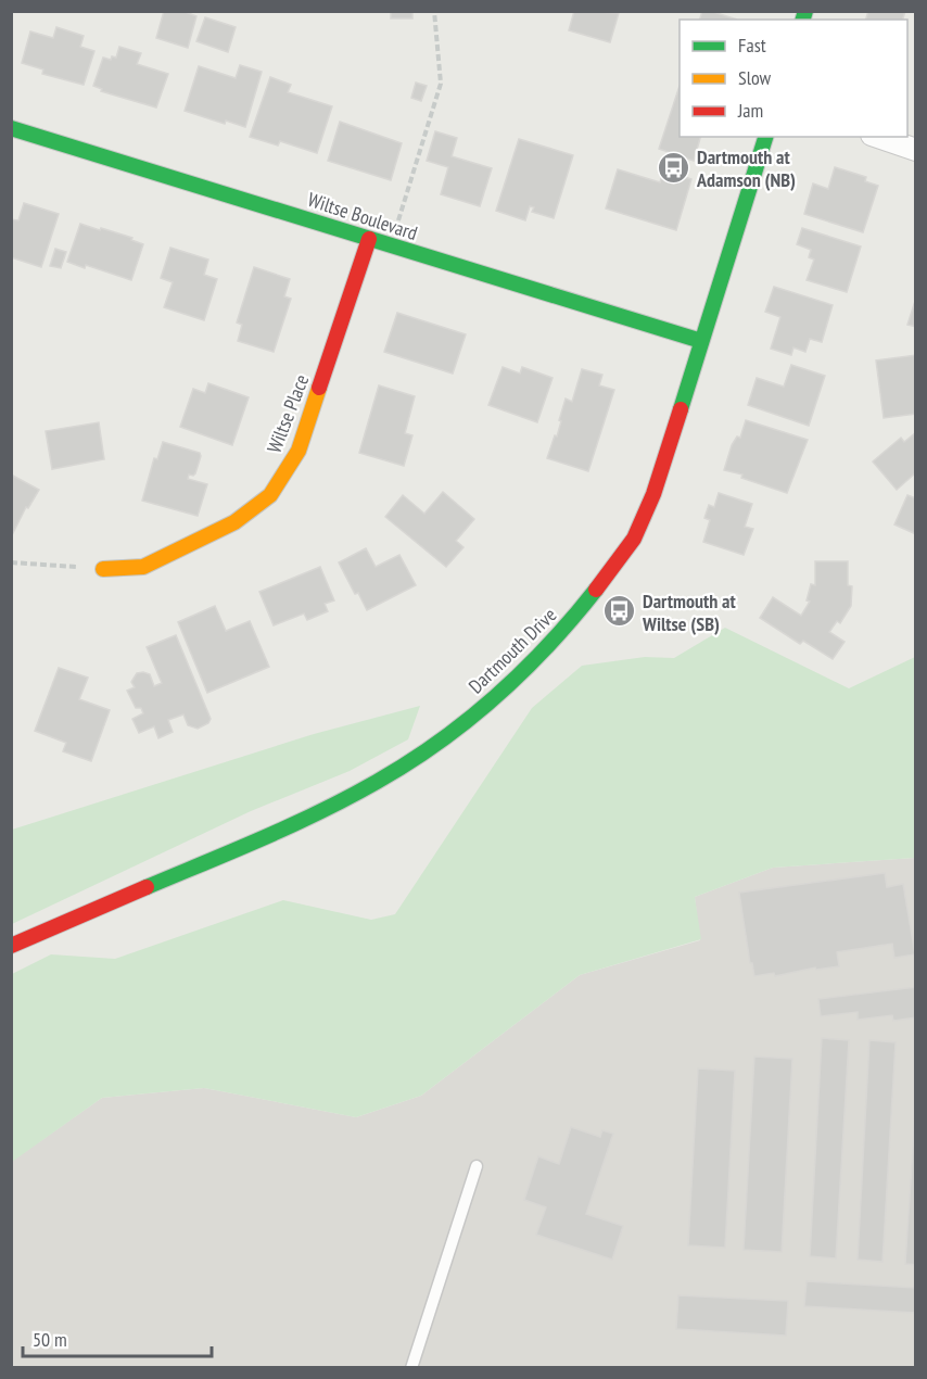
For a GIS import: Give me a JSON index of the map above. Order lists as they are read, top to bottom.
{
  "streets": {
    "street": ["Wiltse Boulevard", "Wiltse Place", "Dartmouth Drive"]
  },
  "crossings": [
    ["Wiltse Boulevard", "Wiltse Place"],
    ["Wiltse Boulevard", "Dartmouth Drive"]
  ],
  "places": {
    "bus stop": ["Dartmouth at Adamson (NB)", "Dartmouth at Wiltse (SB)"]
  },
  "legend": ["Fast", "Slow", "Jam"],
  "scale_bar": "50 m"
}
